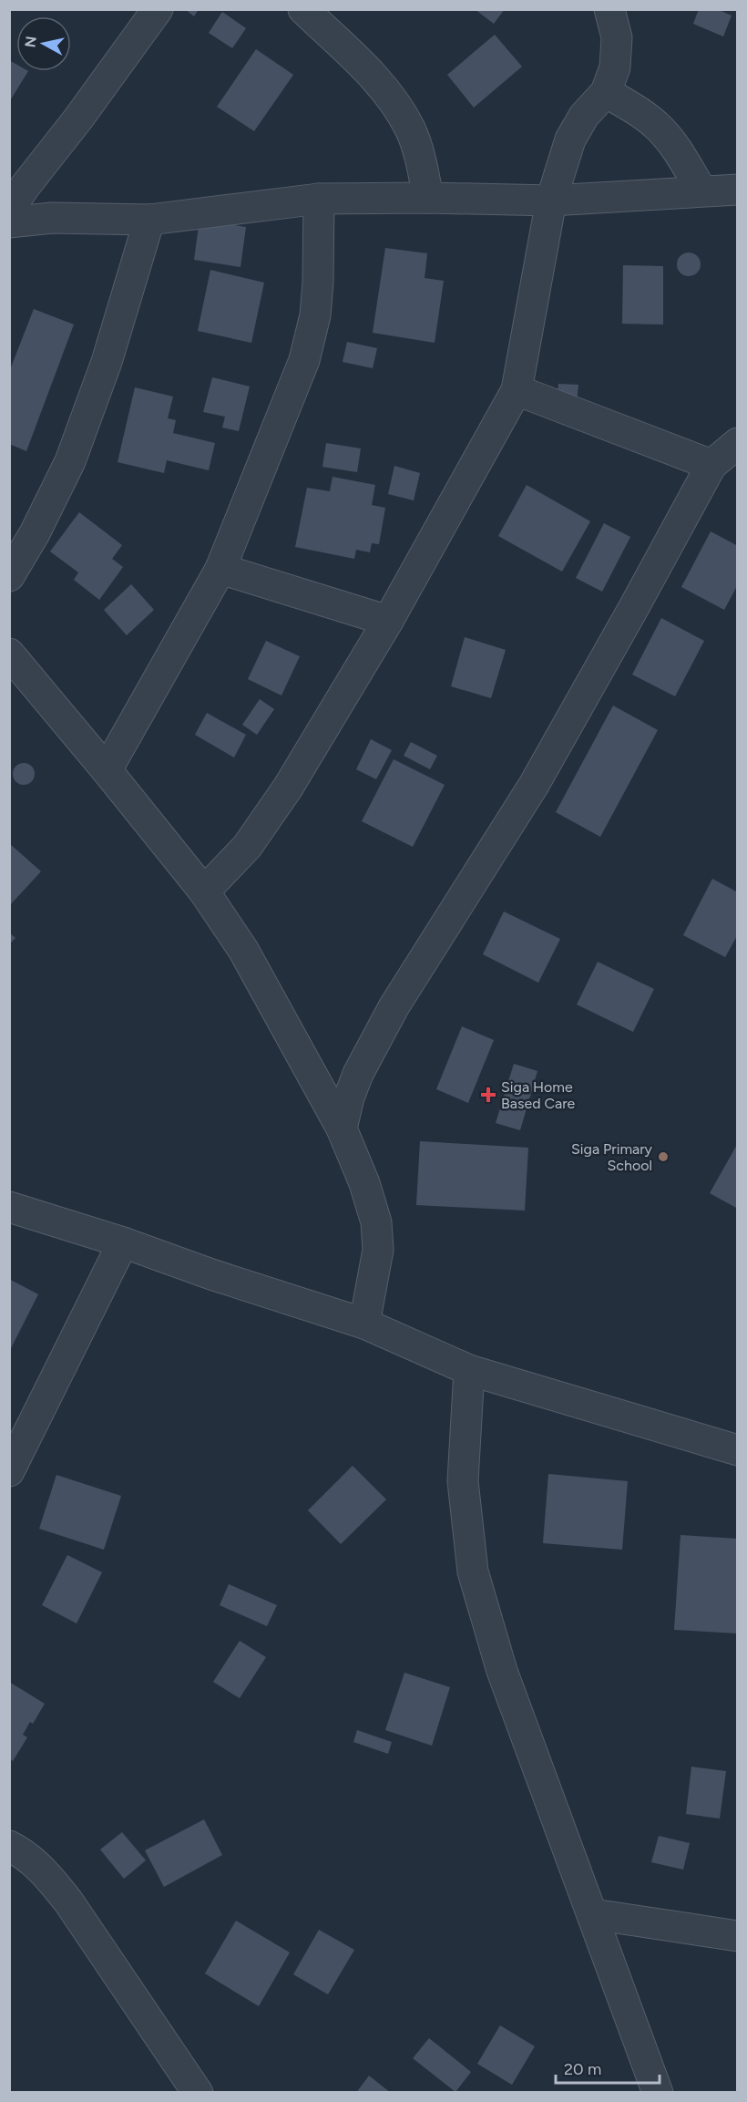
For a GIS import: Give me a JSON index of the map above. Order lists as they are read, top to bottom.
{
  "places": {
    "health": ["Siga Home Based Care"],
    "other": ["Siga Primary School"]
  },
  "scale_bar": "20 m",
  "north": "left"
}
